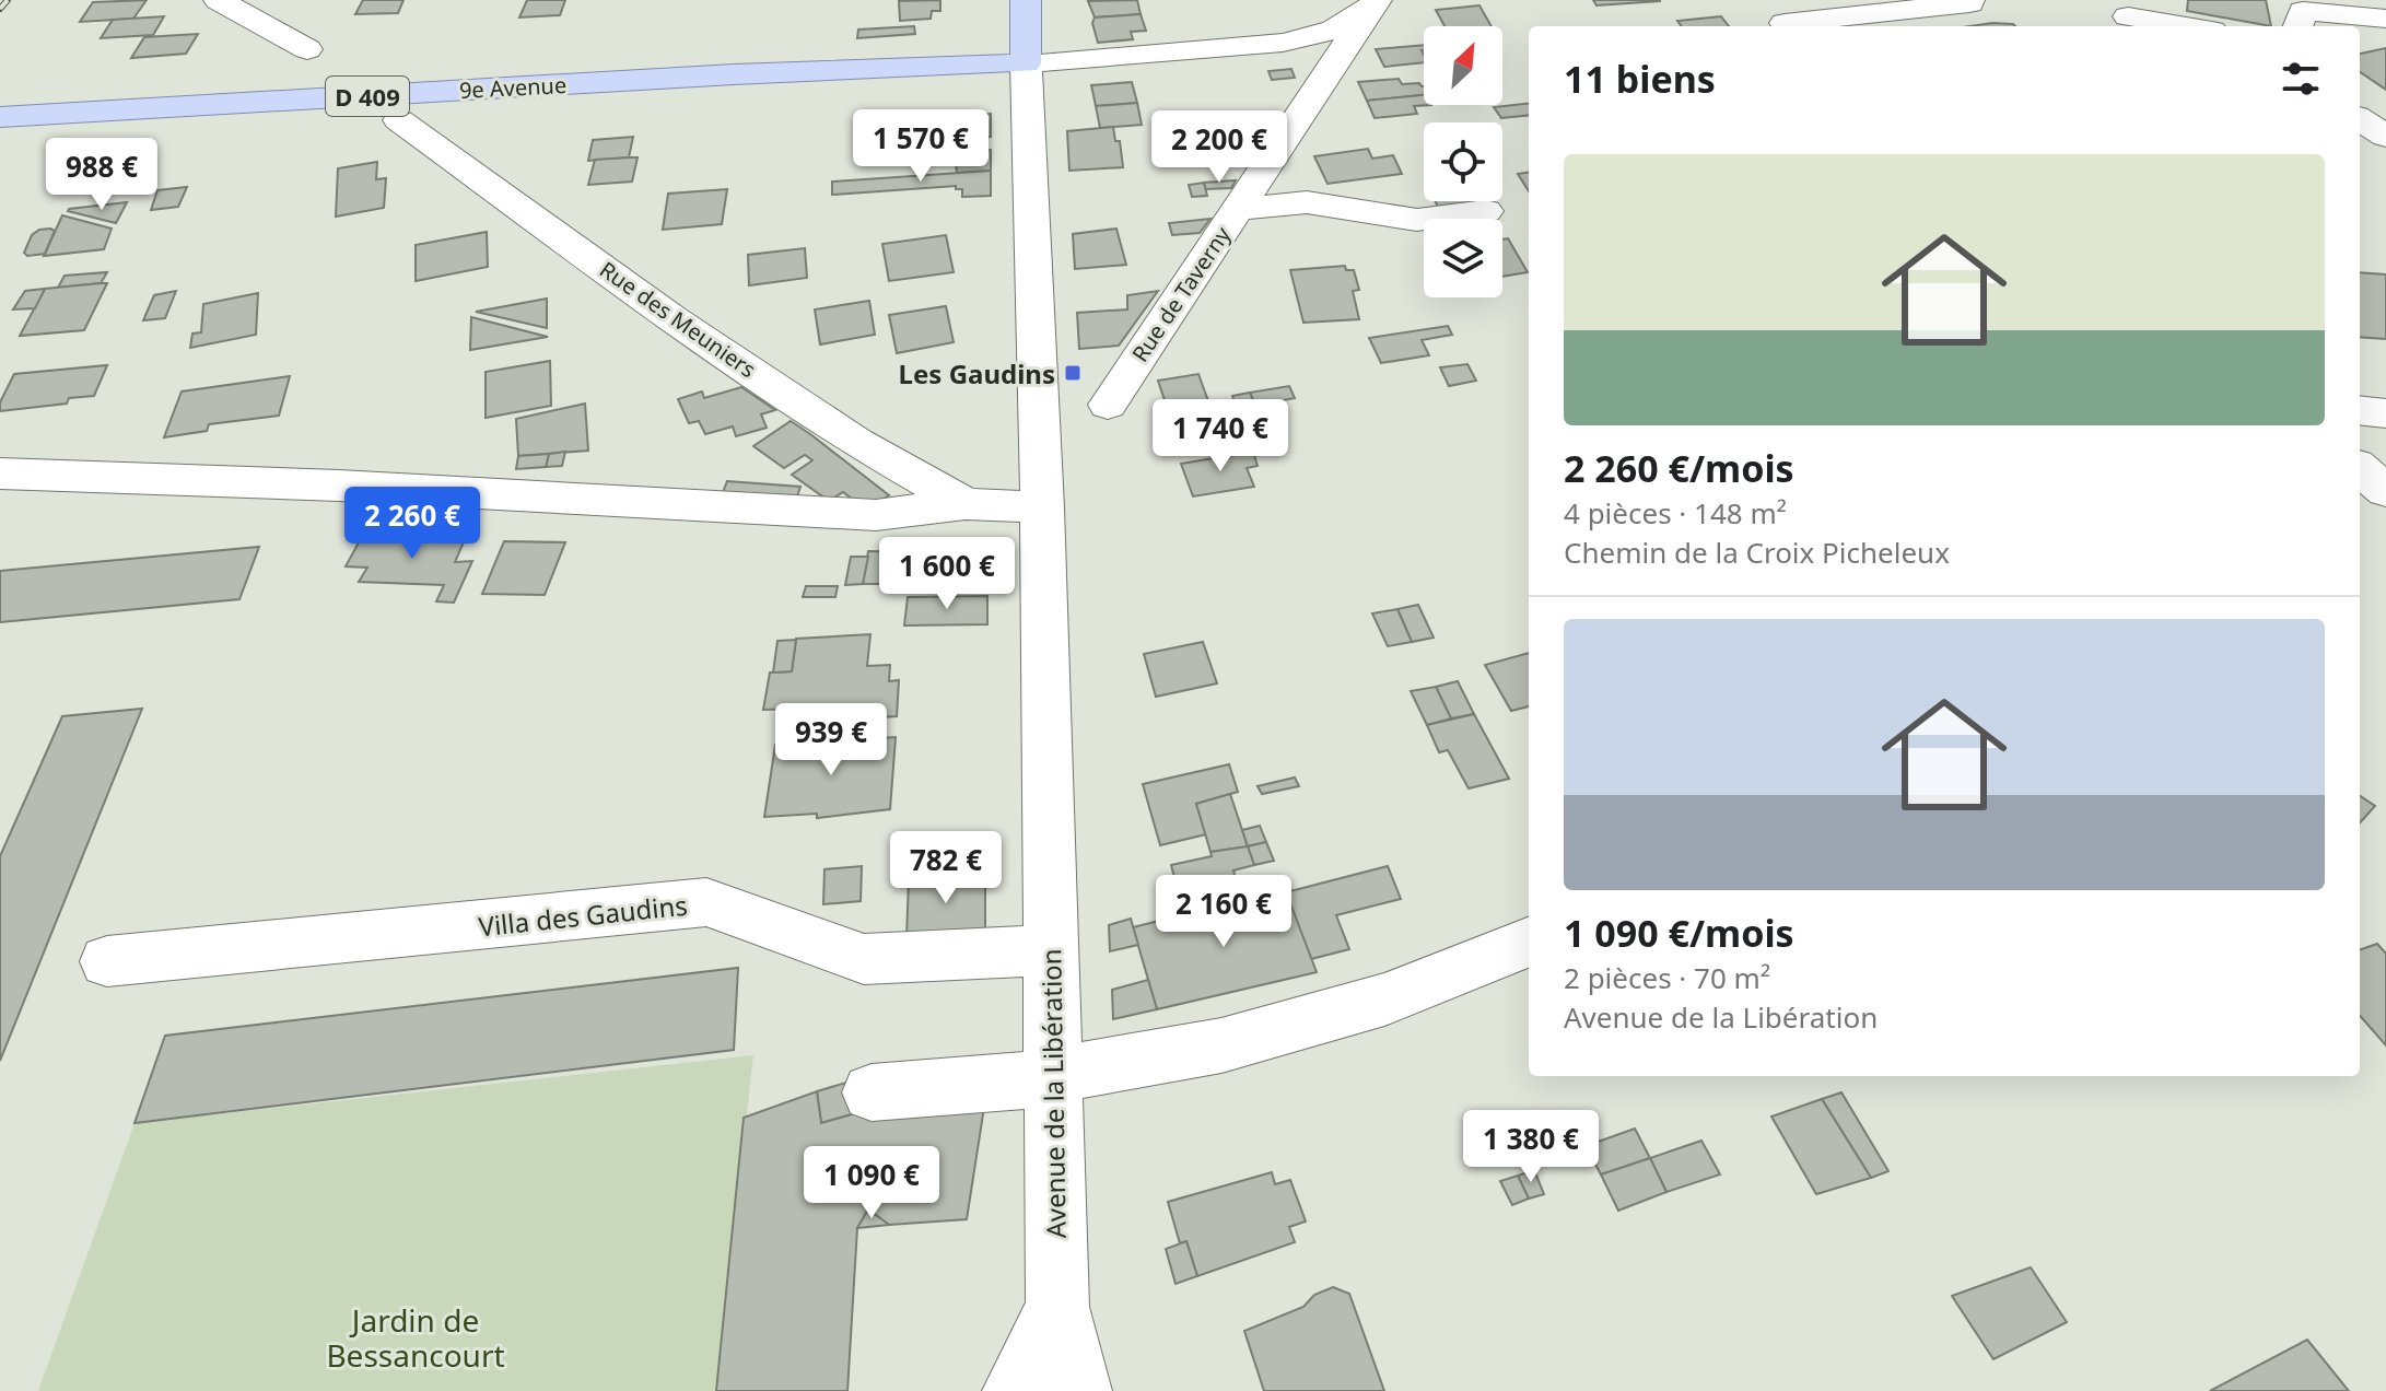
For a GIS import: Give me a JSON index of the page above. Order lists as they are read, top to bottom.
{
  "streets": {
    "main road": ["9e Avenue", "D 409"],
    "street": [
      "Rue de Taverny",
      "Rue des Meuniers",
      "Villa des Gaudins",
      "Avenue de la Libération"
    ]
  },
  "crossings": [
    ["9e Avenue", "Rue de Taverny"],
    ["9e Avenue", "Avenue de la Libération"],
    ["Rue de Taverny", "Avenue de la Libération"],
    ["Villa des Gaudins", "Avenue de la Libération"]
  ],
  "parks": ["Jardin de Bessancourt"],
  "places": {
    "transit": ["Les Gaudins"]
  },
  "north": "top right",
  "page": {
    "heading": "11 biens",
    "price": [
      "1 570 €",
      "2 200 €",
      "988 €",
      "1 740 €",
      "2 260 €",
      "1 600 €",
      "939 €",
      "782 €",
      "2 160 €",
      "1 380 €",
      "1 090 €"
    ],
    "list": [
      {
        "name": "2 260 €/mois",
        "note": "4 pièces · 148 m² · Chemin de la Croix Picheleux"
      },
      {
        "name": "1 090 €/mois",
        "note": "2 pièces · 70 m² · Avenue de la Libération"
      }
    ]
  }
}
